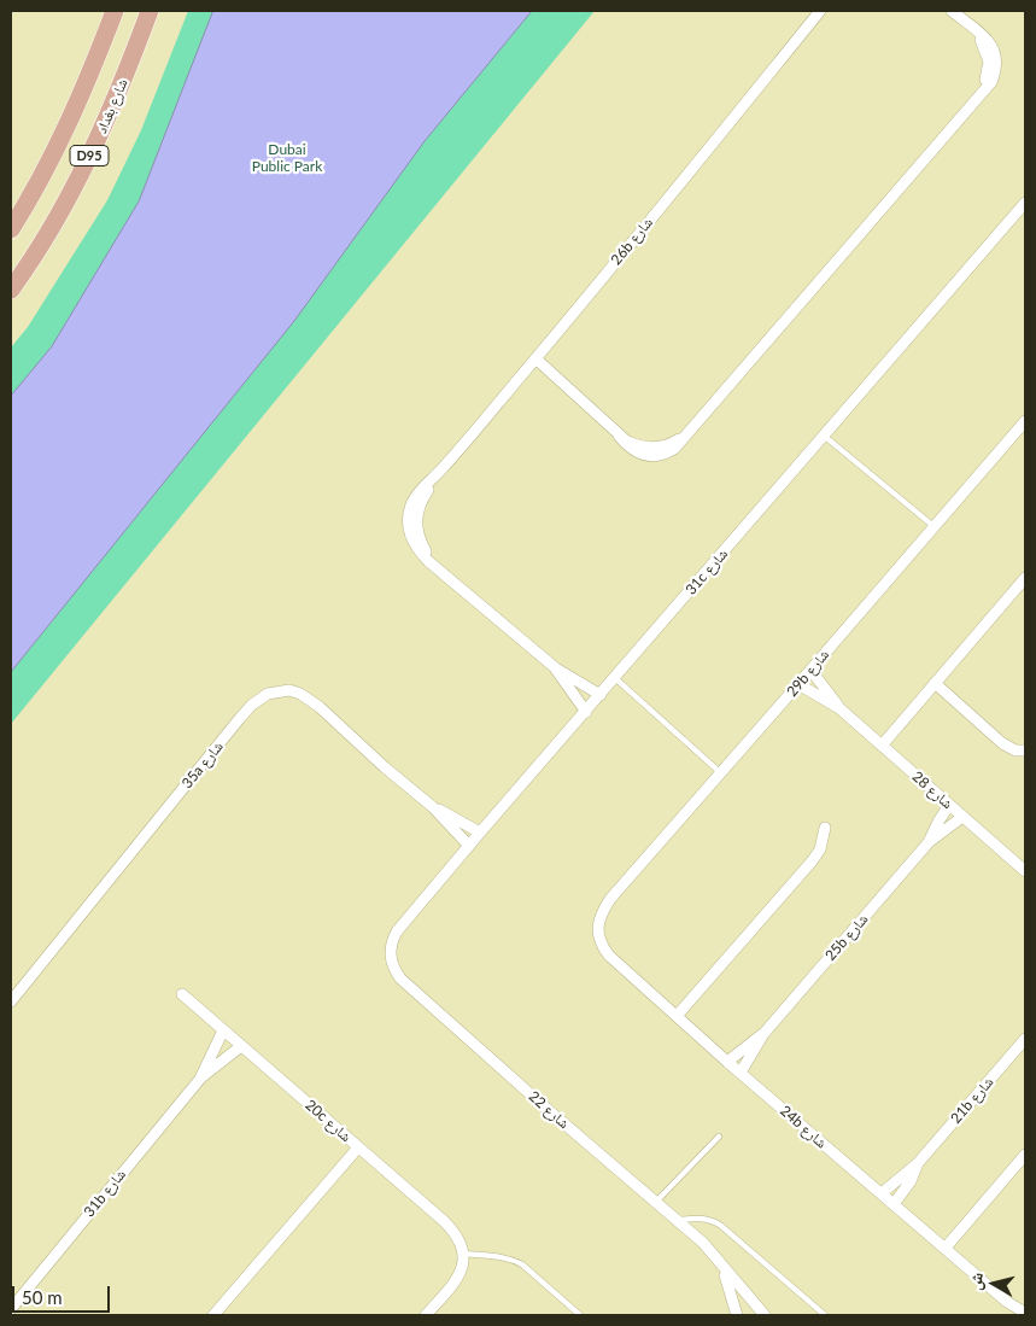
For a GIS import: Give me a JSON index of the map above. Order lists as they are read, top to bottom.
{
  "streets": {
    "main road": ["شارع بغداد", "D95"],
    "street": [
      "26b شارع",
      "31c شارع",
      "29b شارع",
      "35a شارع",
      "شارع 28",
      "25b شارع",
      "21b شارع",
      "شارع 22",
      "20c شارع",
      "24b شارع",
      "31b شارع"
    ]
  },
  "crossings": [
    ["26b شارع", "31c شارع"],
    ["31c شارع", "35a شارع"],
    ["31c شارع", "شارع 22"],
    ["29b شارع", "شارع 28"],
    ["29b شارع", "24b شارع"],
    ["شارع 28", "25b شارع"],
    ["25b شارع", "24b شارع"],
    ["21b شارع", "24b شارع"],
    ["20c شارع", "31b شارع"]
  ],
  "parks": ["Dubai Public Park"],
  "scale_bar": "50 m",
  "north": "left"
}
